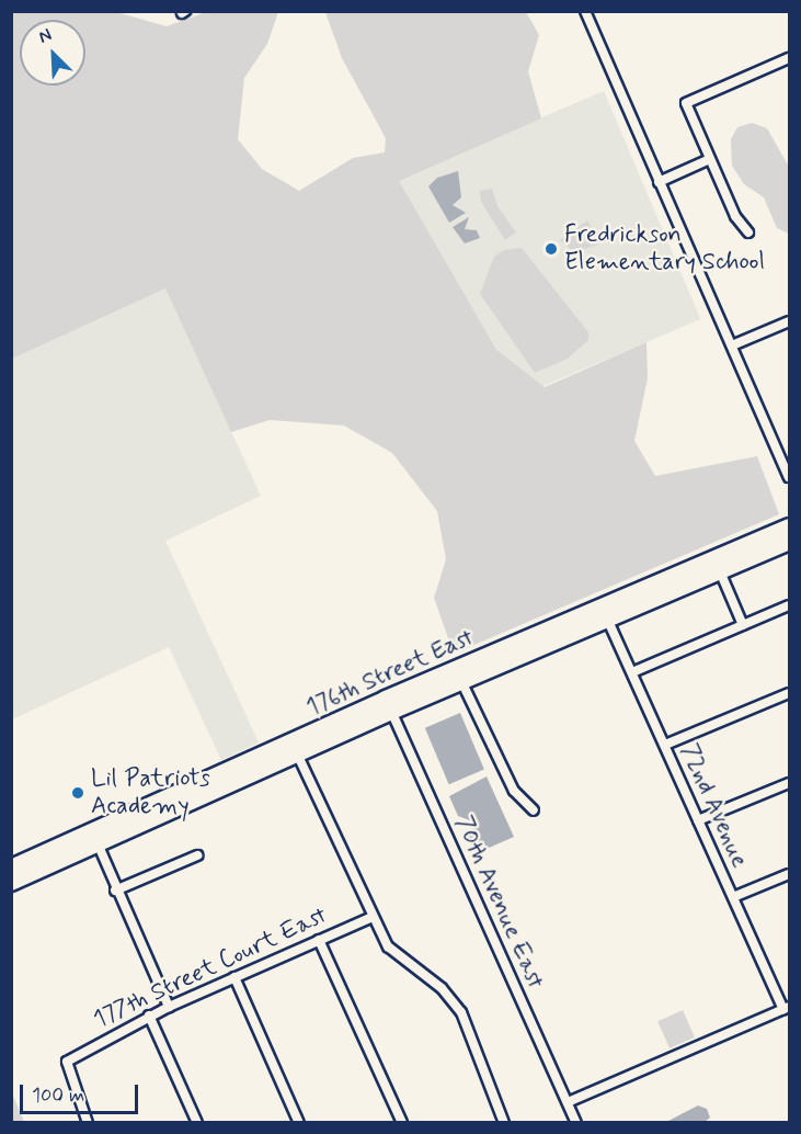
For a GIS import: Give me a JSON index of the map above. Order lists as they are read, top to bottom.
{
  "streets": {
    "main road": ["176th Street East"],
    "street": ["72nd Avenue", "70th Avenue East", "177th Street Court East"]
  },
  "crossings": [
    ["176th Street East", "72nd Avenue"],
    ["176th Street East", "70th Avenue East"]
  ],
  "places": ["Fredrickson Elementary School", "Lil Patriots Academy"],
  "scale_bar": "100 m",
  "north": "top left"
}
